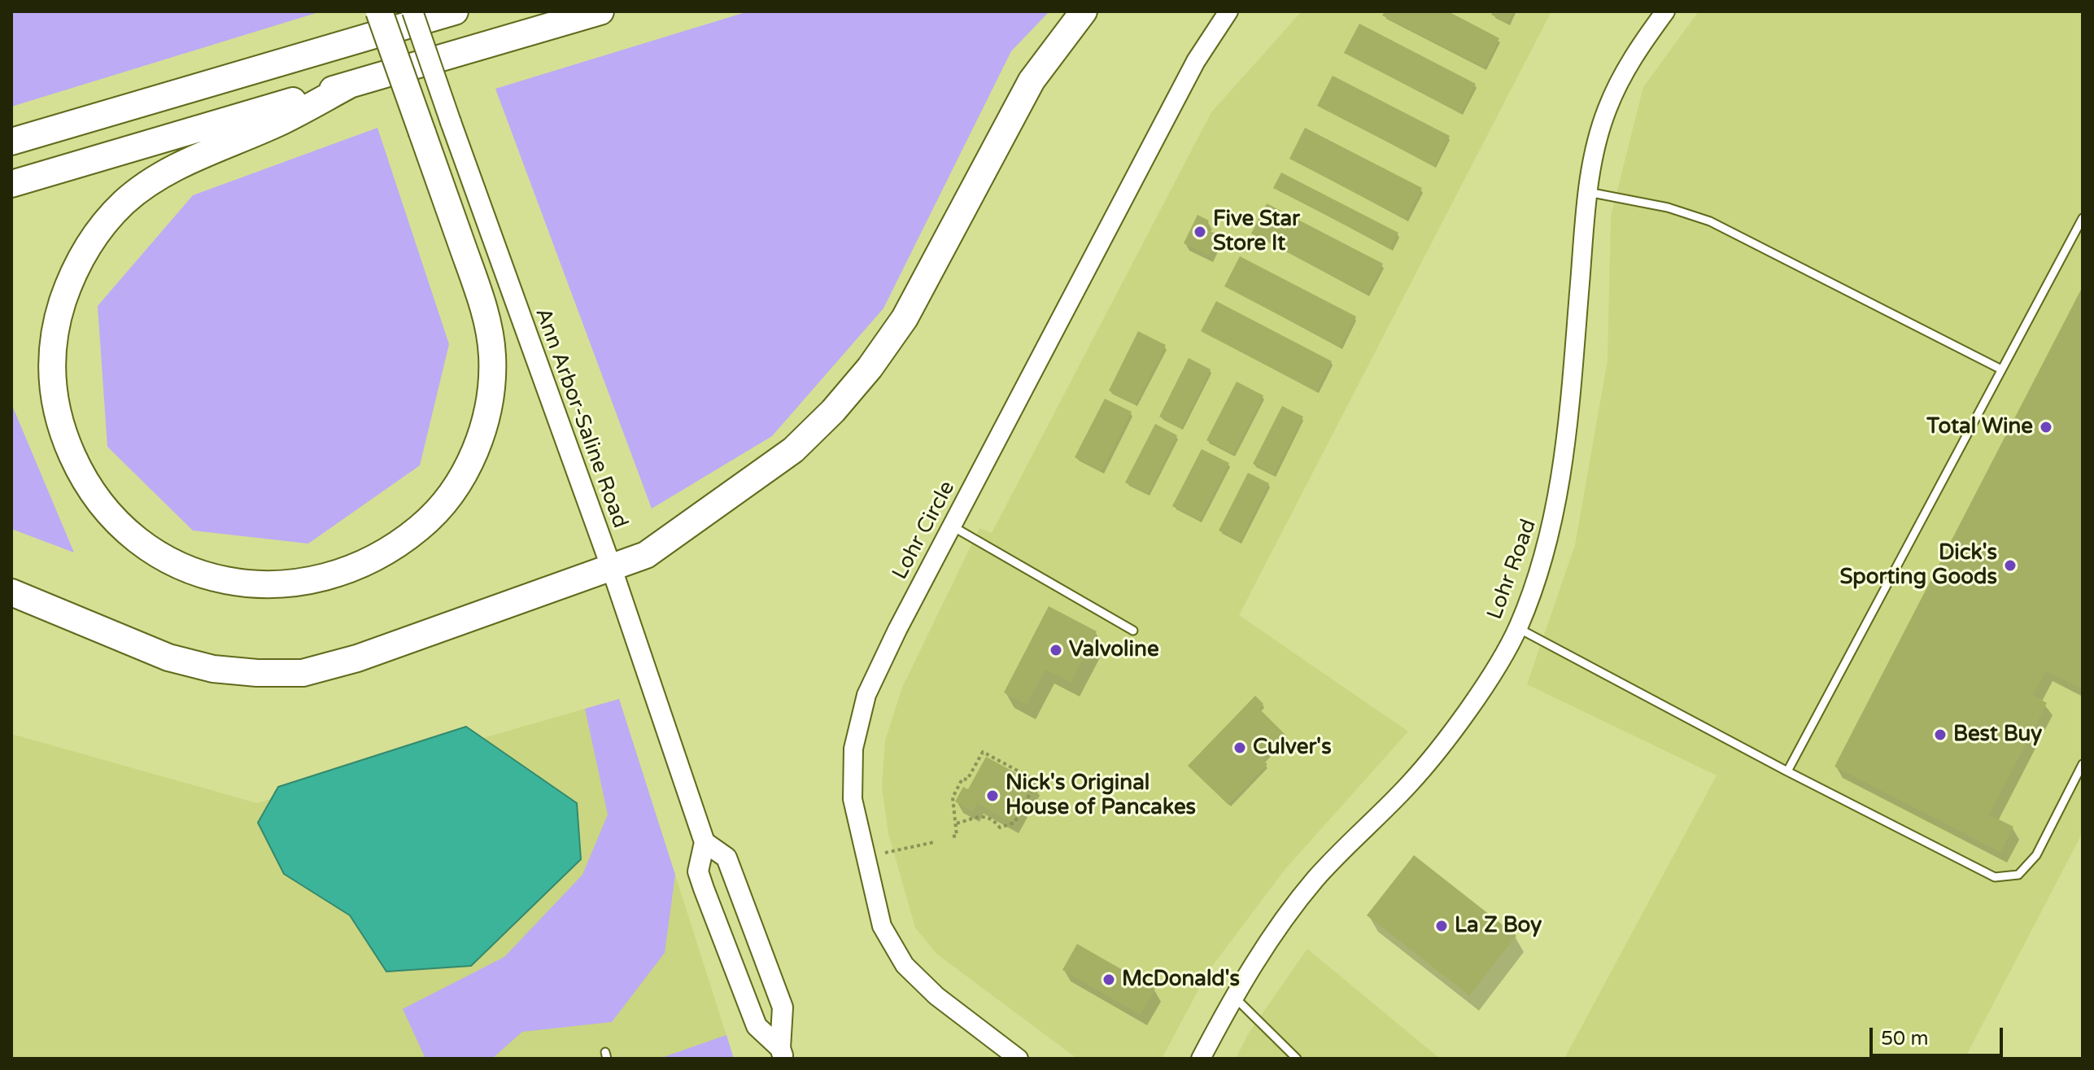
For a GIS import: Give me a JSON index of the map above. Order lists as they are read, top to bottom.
{
  "streets": {
    "main road": ["Ann Arbor-Saline Road"],
    "street": ["Lohr Circle", "Lohr Road"]
  },
  "places": [
    "Five Star Store It",
    "Total Wine",
    "Dick's Sporting Goods",
    "Valvoline",
    "Best Buy",
    "Culver's",
    "Nick's Original House of Pancakes",
    "La Z Boy",
    "McDonald's"
  ],
  "scale_bar": "50 m"
}
